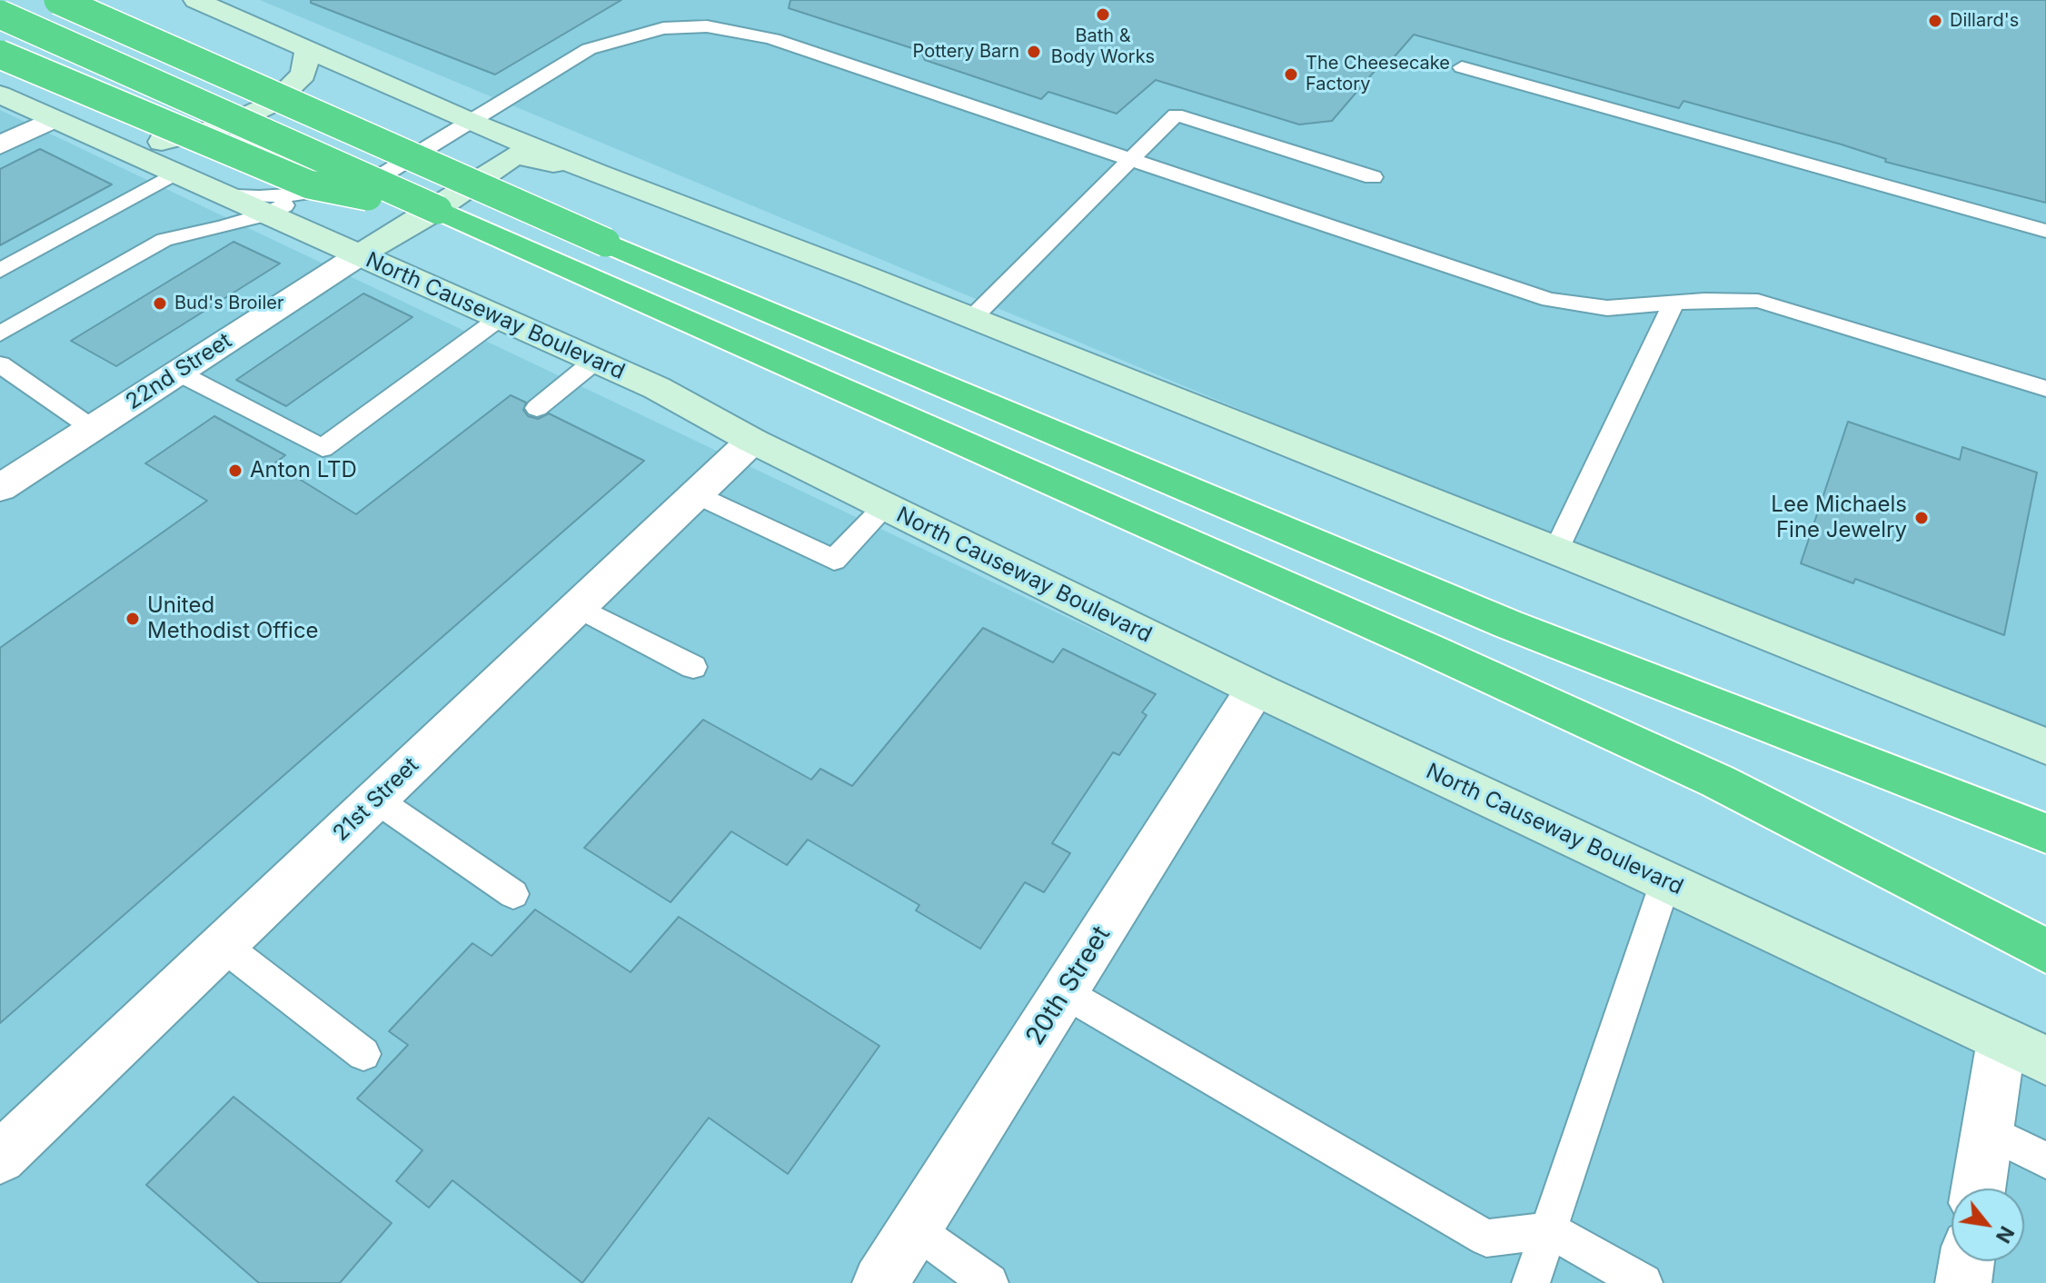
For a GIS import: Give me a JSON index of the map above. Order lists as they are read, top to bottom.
{
  "streets": {
    "street": [
      "North Causeway Boulevard",
      "22nd Street",
      "21st Street",
      "20th Street"
    ]
  },
  "crossings": [
    ["North Causeway Boulevard", "22nd Street"],
    ["North Causeway Boulevard", "21st Street"],
    ["North Causeway Boulevard", "20th Street"]
  ],
  "places": [
    "Bath & Body Works",
    "Dillard's",
    "Pottery Barn",
    "The Cheesecake Factory",
    "Bud's Broiler",
    "Anton LTD",
    "Lee Michaels Fine Jewelry",
    "United Methodist Office"
  ],
  "north": "bottom right"
}
